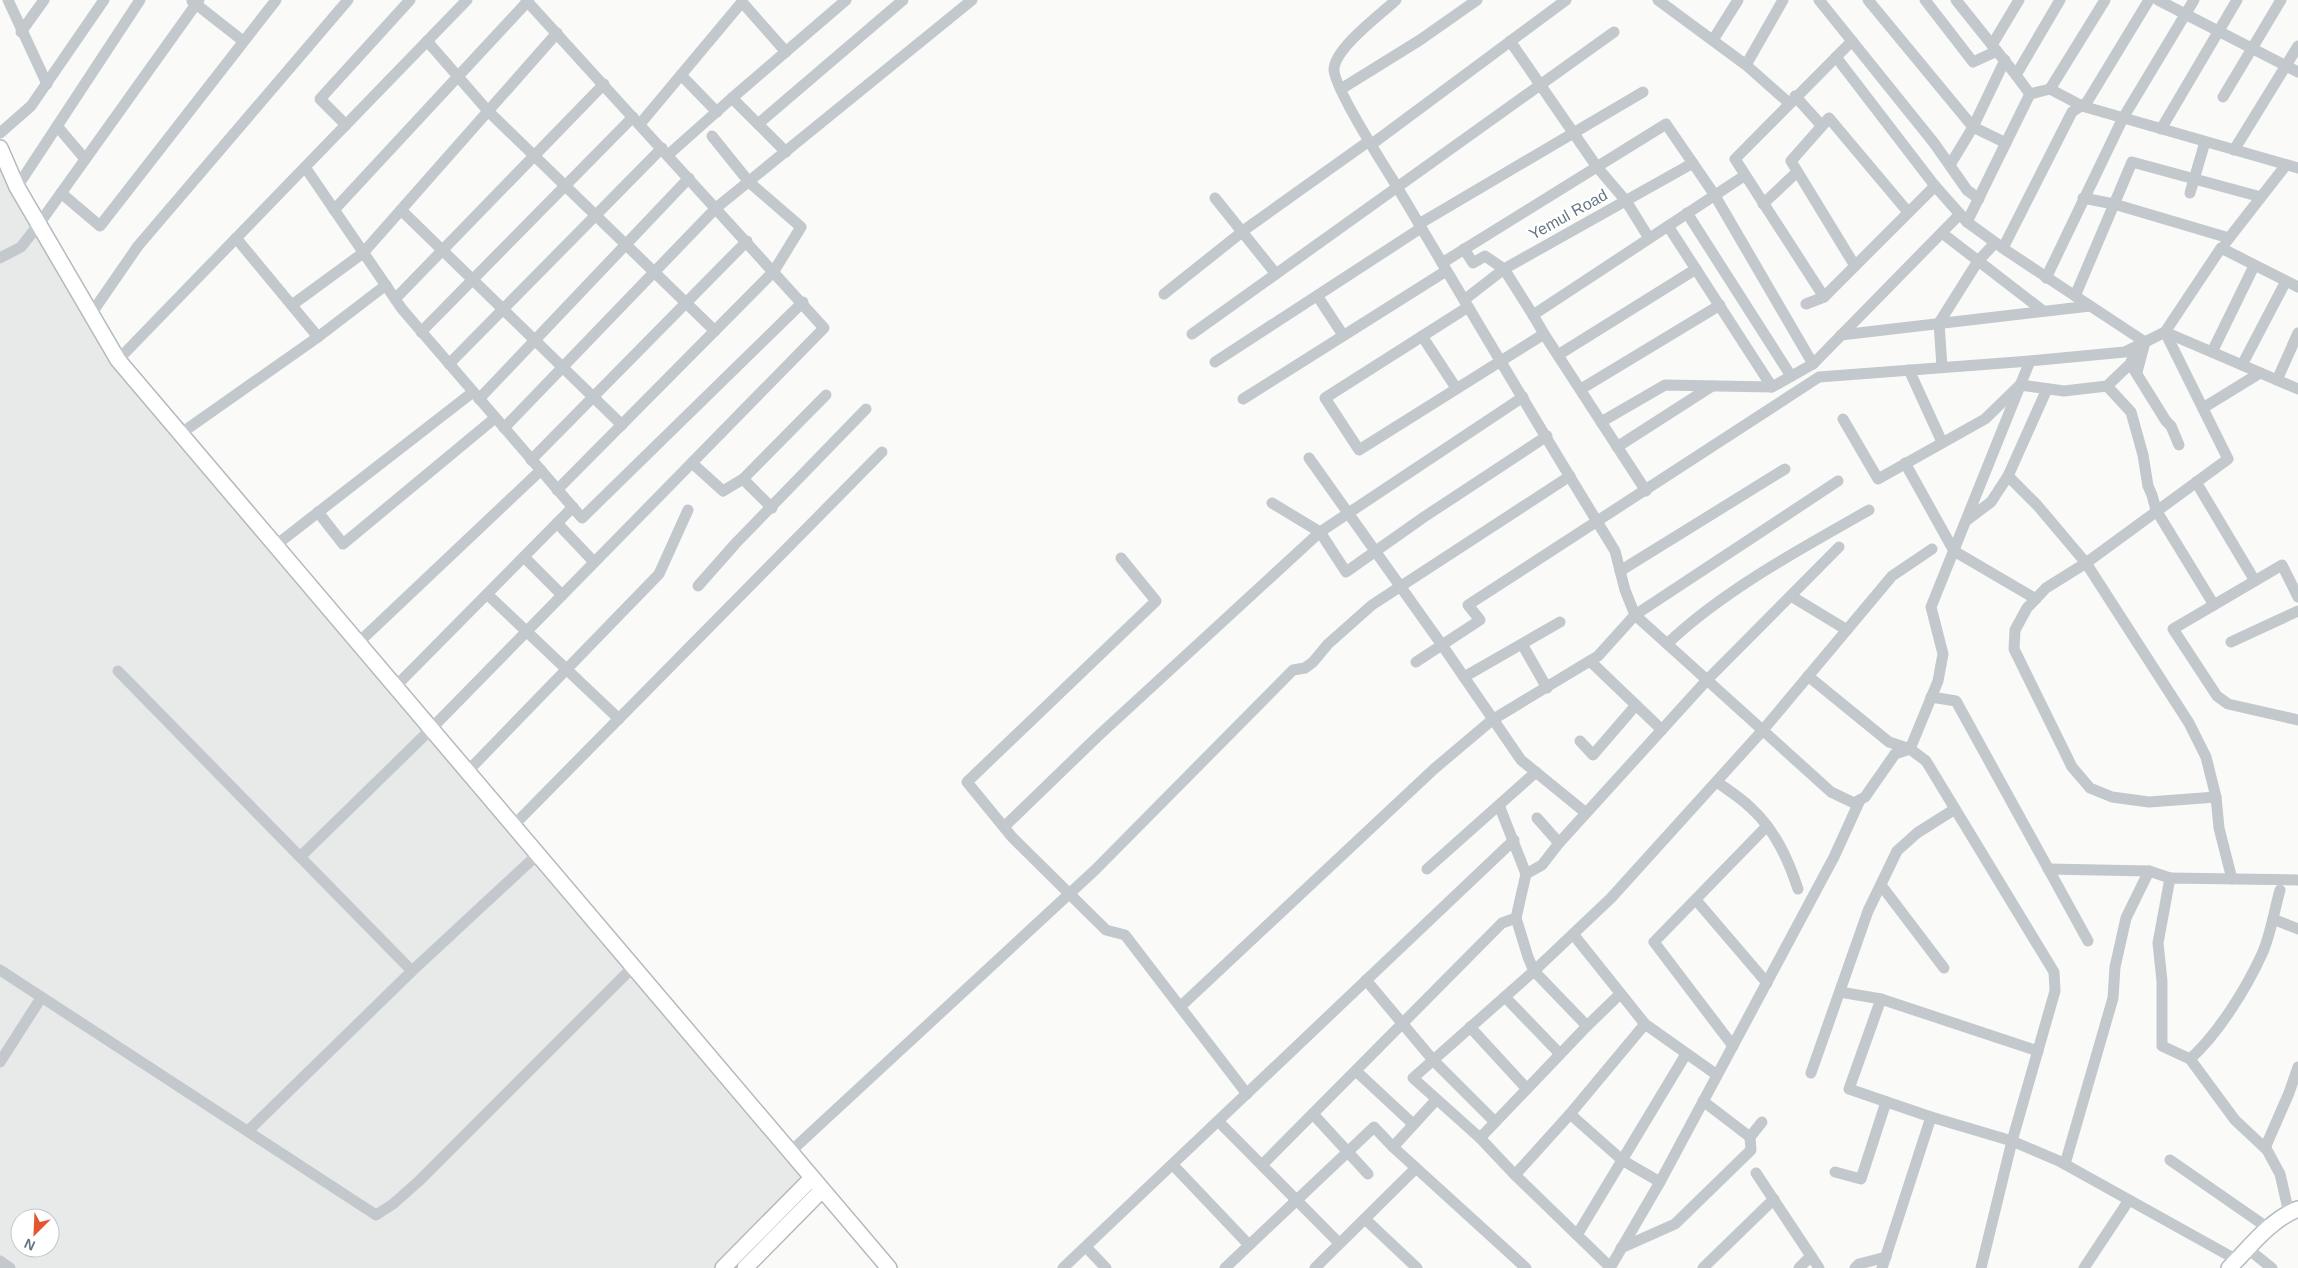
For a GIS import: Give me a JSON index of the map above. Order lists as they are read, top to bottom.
{
  "streets": {
    "street": ["Yemul Road"]
  },
  "north": "bottom left"
}
